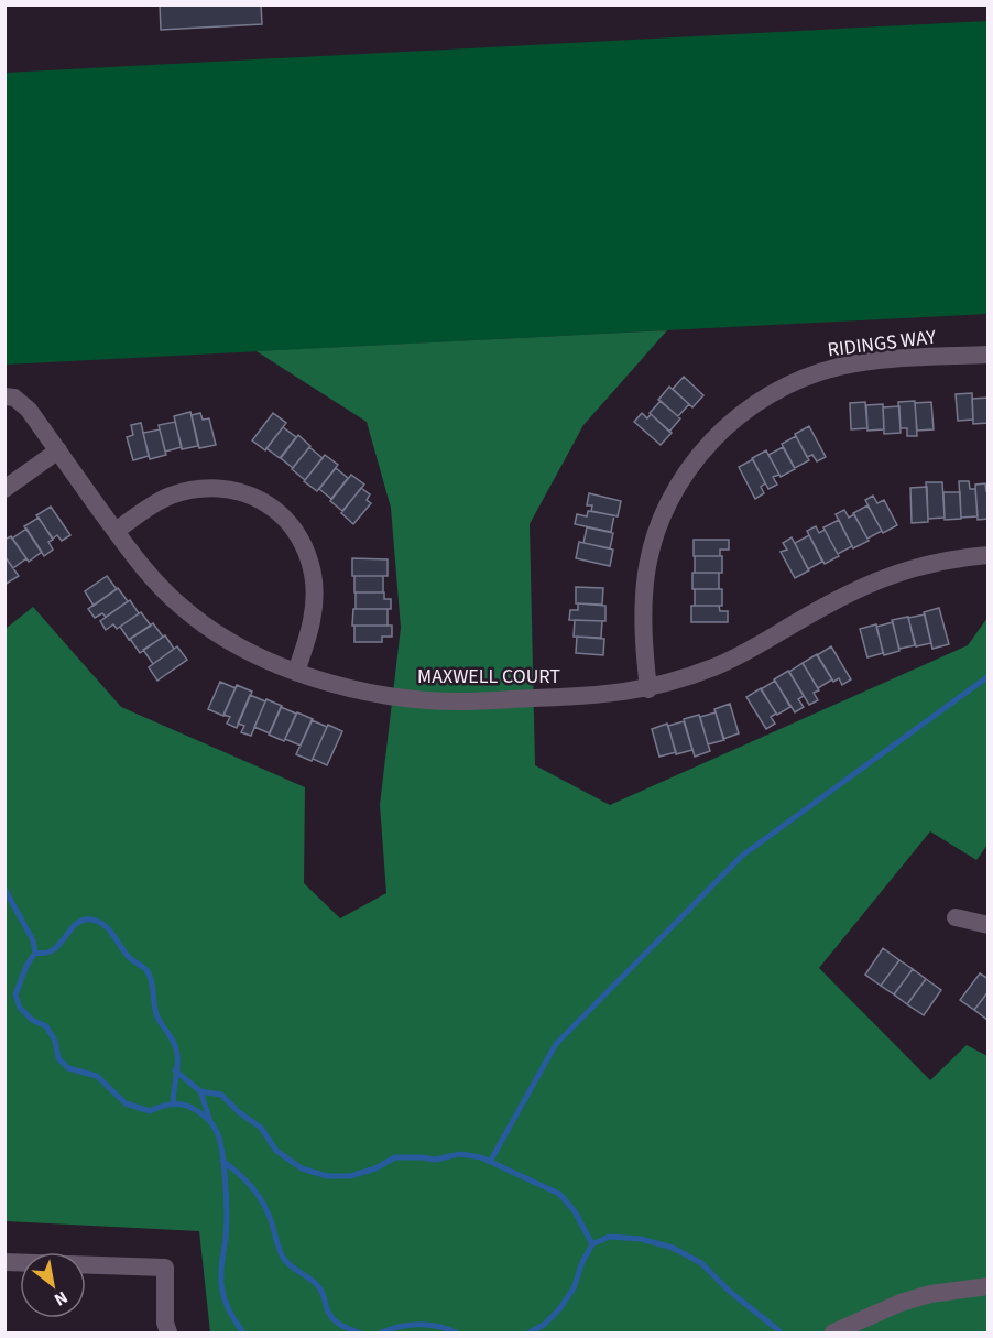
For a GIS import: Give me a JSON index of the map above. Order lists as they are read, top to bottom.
{
  "streets": {
    "street": ["RIDINGS WAY", "MAXWELL COURT"]
  },
  "crossings": [
    ["RIDINGS WAY", "MAXWELL COURT"]
  ],
  "north": "bottom right"
}
